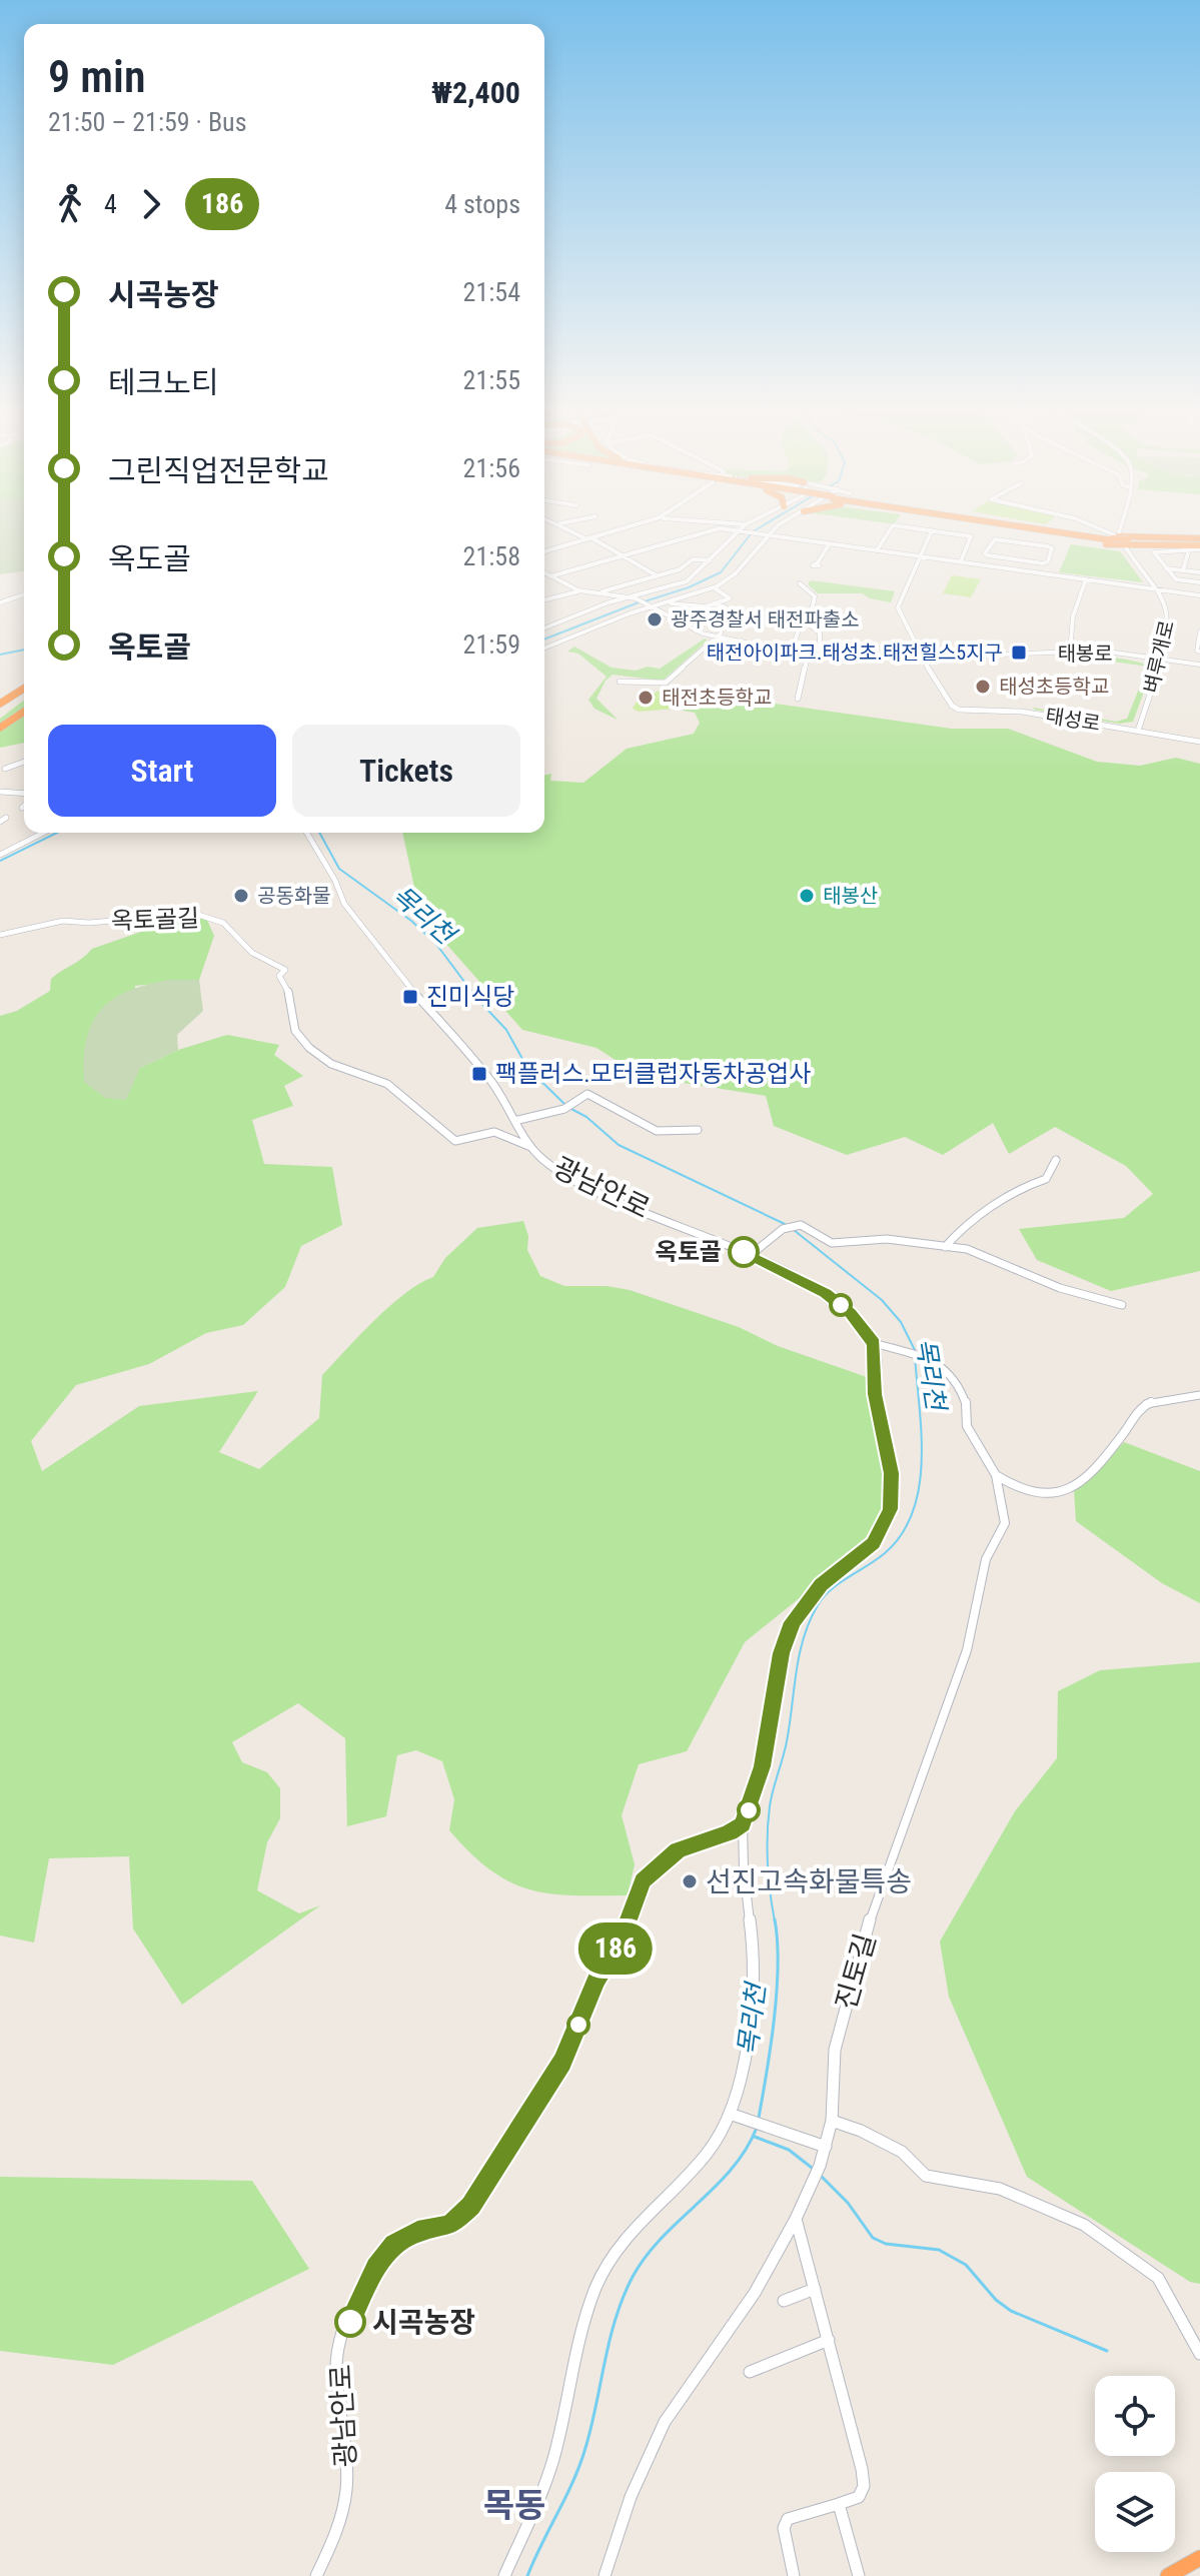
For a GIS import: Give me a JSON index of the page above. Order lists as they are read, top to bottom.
{
  "streets": {
    "street": [
      "태봉로",
      "벼루개로",
      "태성로",
      "옥토골길",
      "광남안로",
      "진토길"
    ]
  },
  "crossings": [
    ["태봉로", "벼루개로"],
    ["태봉로", "태성로"],
    ["벼루개로", "태성로"],
    ["옥토골길", "광남안로"],
    ["광남안로", "진토길"]
  ],
  "districts": ["목동"],
  "water": ["목리천"],
  "places": {
    "other": [
      "광주경찰서 태전파출소",
      "태성초등학교",
      "태전초등학교",
      "공동화물",
      "태봉산",
      "옥토골",
      "선진고속화물특송",
      "시곡농장"
    ],
    "transit": ["태전아이파크.태성초.태전힐스5지구", "진미식당", "팩플러스.모터클럽자동차공업사"]
  },
  "lines": ["bus line 186"],
  "page": {
    "on_map": "186",
    "heading": ["9 min", "21:50 – 21:59 · Bus", "₩2,400"],
    "legs": ["4", "186", "4 stops"],
    "list": [
      {
        "name": "시곡농장",
        "value": "21:54"
      },
      {
        "name": "테크노티",
        "value": "21:55"
      },
      {
        "name": "그린직업전문학교",
        "value": "21:56"
      },
      {
        "name": "옥도골",
        "value": "21:58"
      },
      {
        "name": "옥토골",
        "value": "21:59"
      }
    ],
    "buttons": ["Start", "Tickets"]
  }
}
